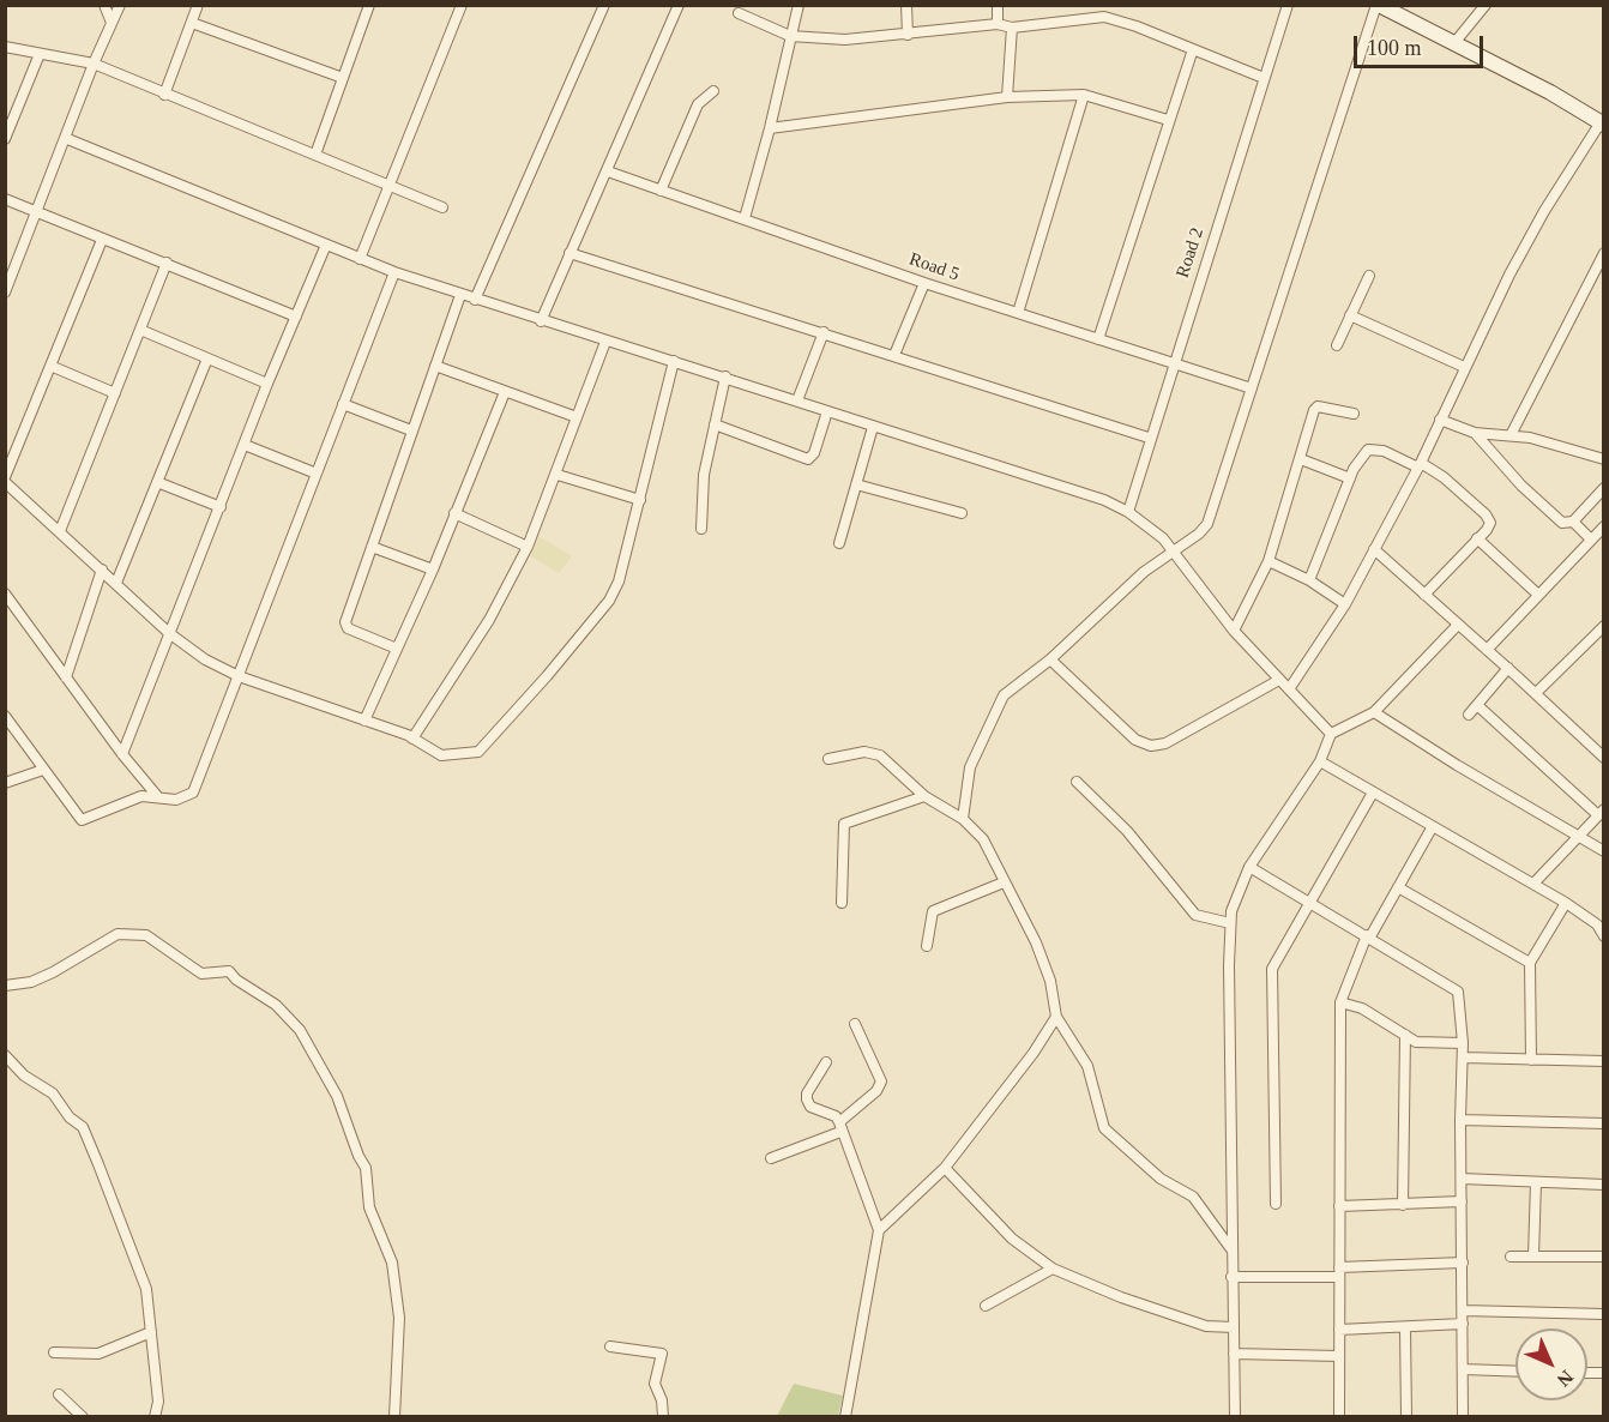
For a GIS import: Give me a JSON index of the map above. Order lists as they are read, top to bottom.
{
  "streets": {
    "street": ["Road 2", "Road 5"]
  },
  "crossings": [
    ["Road 2", "Road 5"]
  ],
  "scale_bar": "100 m",
  "north": "bottom right"
}
